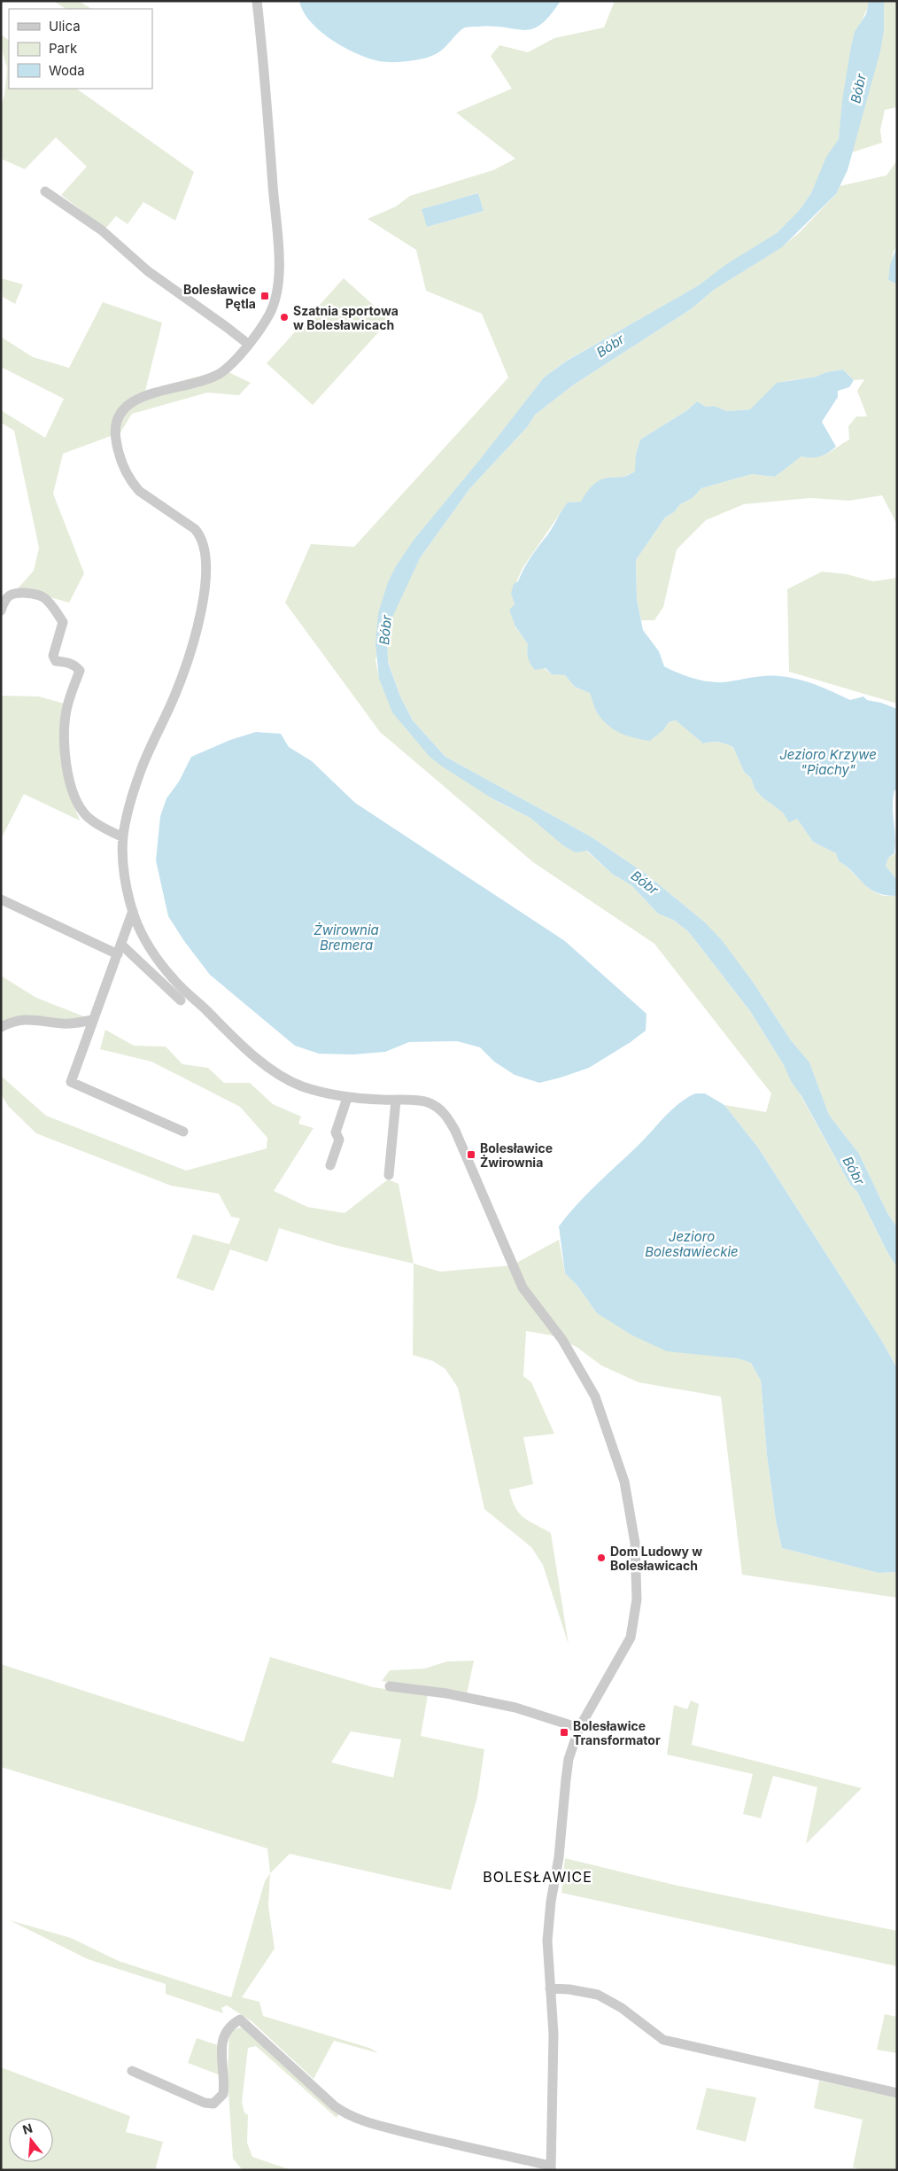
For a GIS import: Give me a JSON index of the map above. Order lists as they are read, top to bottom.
{
  "districts": ["BOLESŁAWICE"],
  "water": [
    "Bóbr",
    "Jezioro Krzywe \"Piachy\"",
    "Żwirownia Bremera",
    "Jezioro Bolesławieckie"
  ],
  "places": {
    "transit": ["Bolesławice Pętla", "Bolesławice Żwirownia", "Bolesławice Transformator"],
    "other": ["Szatnia sportowa w Bolesławicach", "Dom Ludowy w Bolesławicach"]
  },
  "legend": ["Ulica", "Park", "Woda"],
  "north": "top"
}
